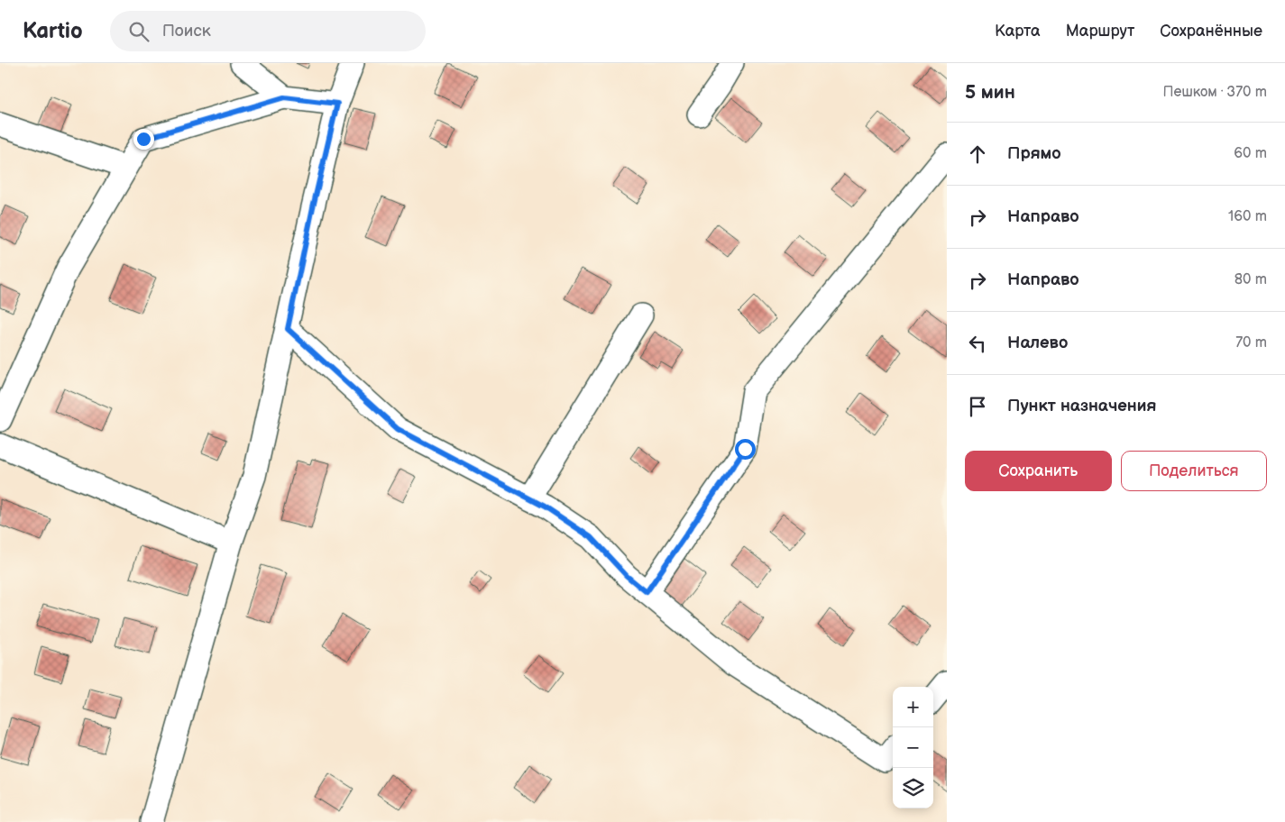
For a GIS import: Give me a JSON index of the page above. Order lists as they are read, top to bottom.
{
  "page": {
    "header": "Kartio",
    "search": "Поиск",
    "nav": ["Карта", "Маршрут", "Сохранённые"],
    "heading": ["5 мин", "Пешком · 370 m"],
    "list": [
      ["Прямо", "60 m"],
      ["Направо", "160 m"],
      ["Направо", "80 m"],
      ["Налево", "70 m"],
      "Пункт назначения"
    ],
    "buttons": ["Сохранить", "Поделиться"],
    "map_buttons": ["+", "−"]
  }
}
